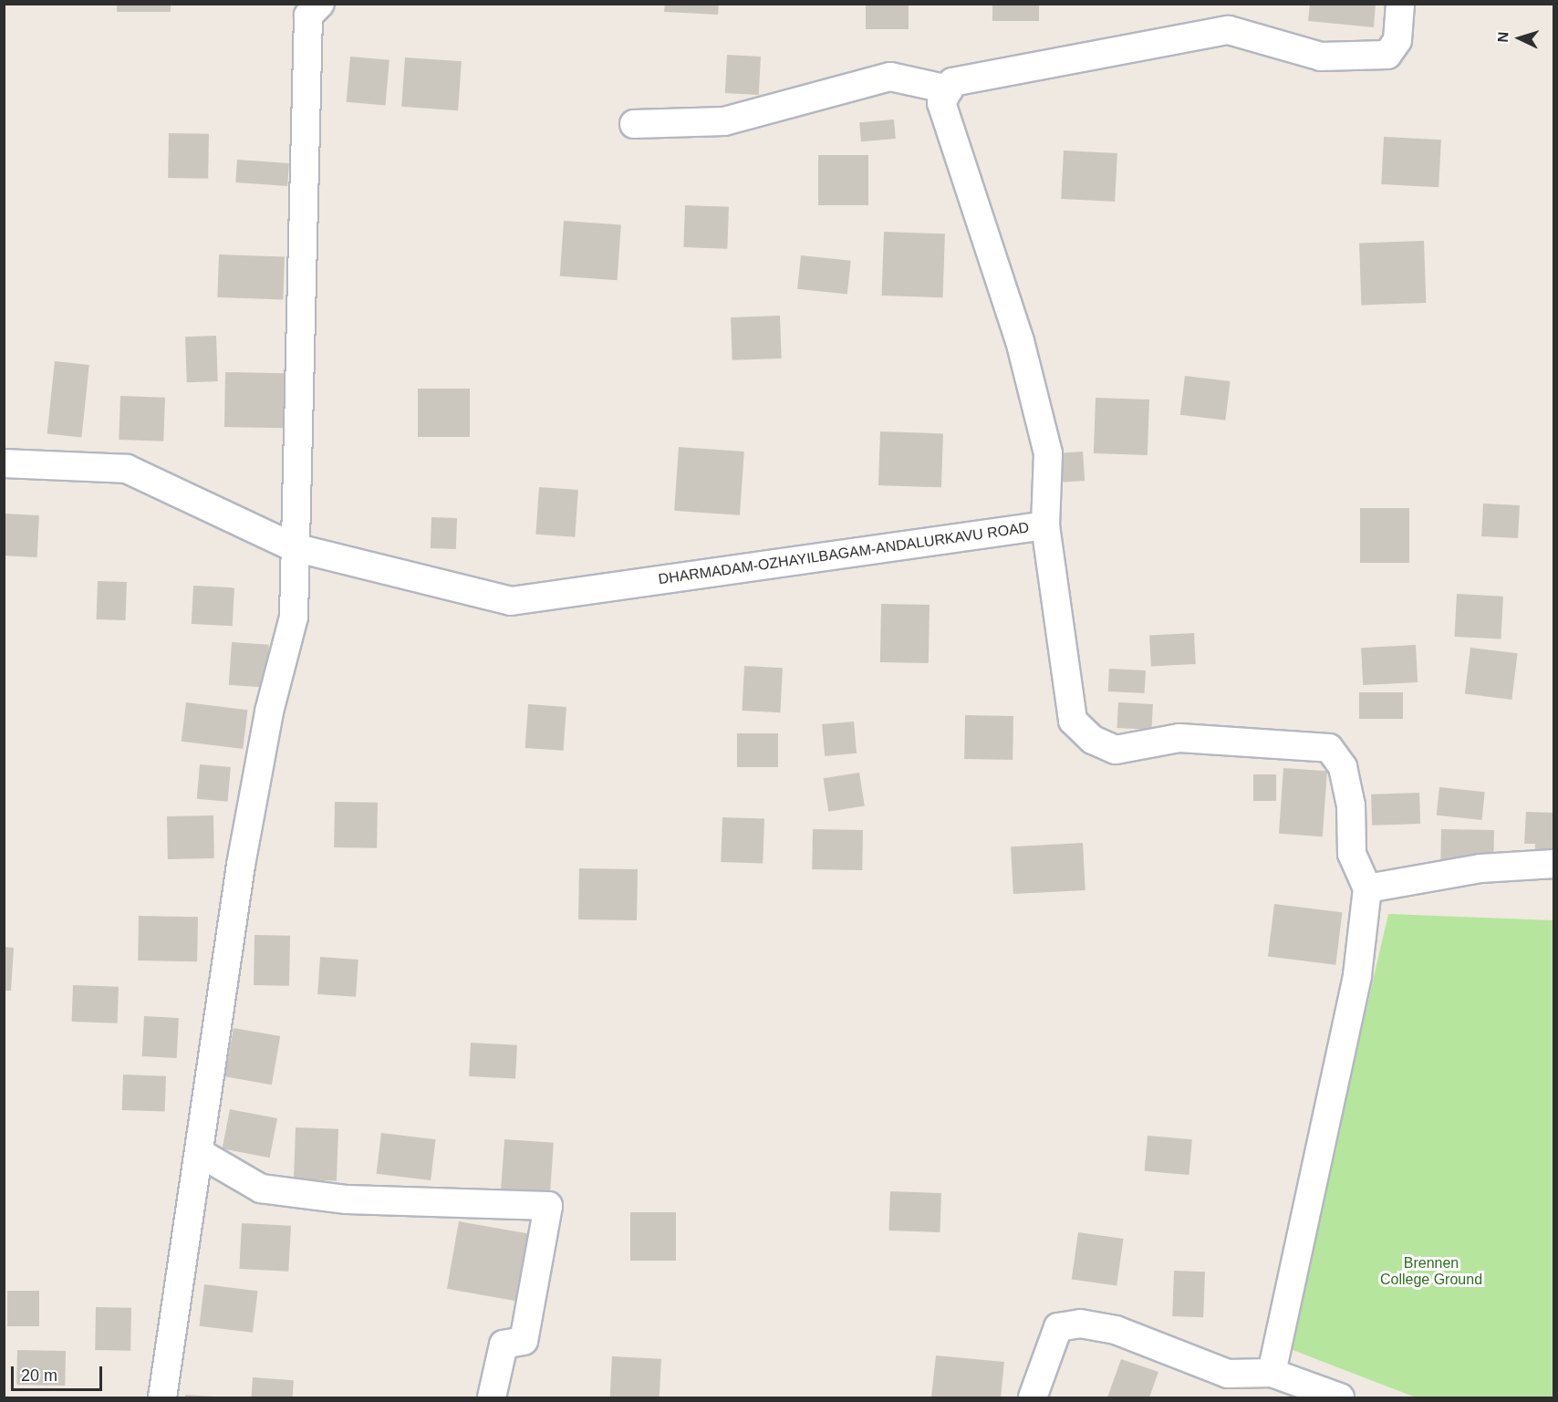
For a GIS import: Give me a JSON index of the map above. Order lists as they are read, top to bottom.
{
  "streets": {
    "street": ["DHARMADAM-OZHAYILBAGAM-ANDALURKAVU ROAD"]
  },
  "parks": ["Brennen College Ground"],
  "scale_bar": "20 m",
  "north": "left"
}
